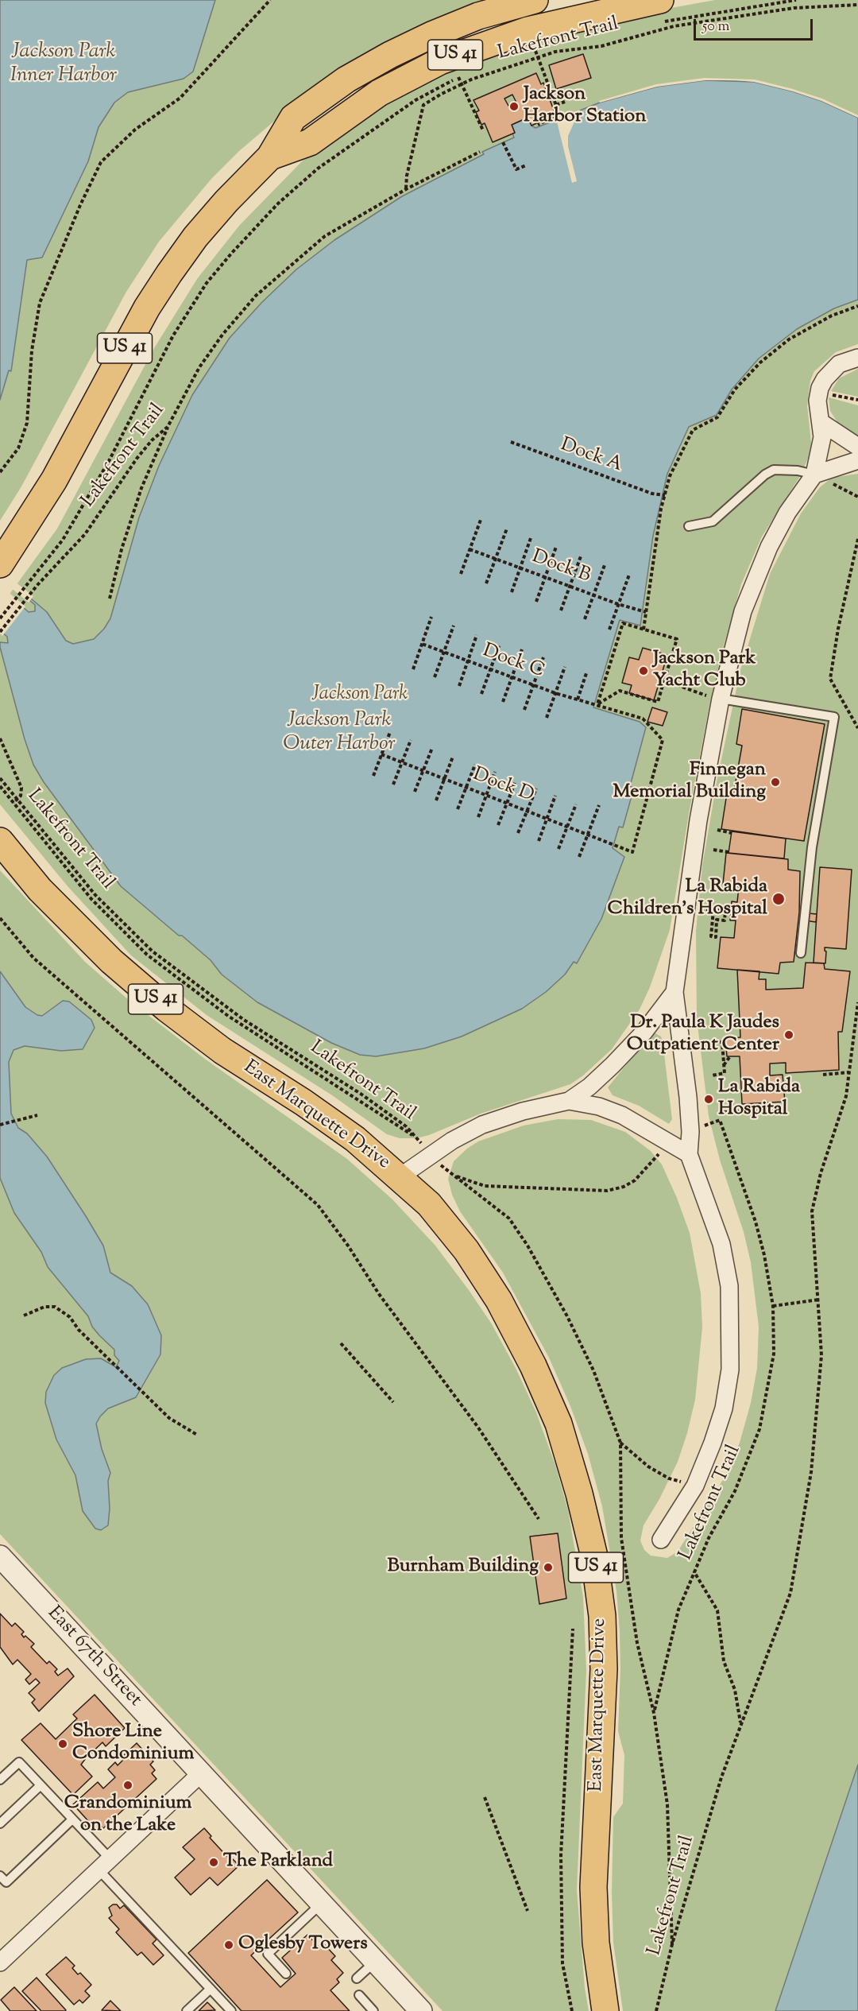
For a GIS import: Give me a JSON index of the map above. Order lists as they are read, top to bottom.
{
  "streets": {
    "main road": ["US 41", "East Marquette Drive"],
    "street": ["East 67th Street"],
    "path": [
      "Lakefront Trail",
      "Dock A",
      "Dock B",
      "Dock C",
      "Dock D"
    ]
  },
  "crossings": [
    ["Dock C", "Dock D"]
  ],
  "water": ["Jackson Park Inner Harbor", "Jackson Park Outer Harbor"],
  "parks": ["Jackson Park"],
  "places": [
    "Jackson Harbor Station",
    "Jackson Park Yacht Club",
    "Finnegan Memorial Building",
    "La Rabida Children's Hospital",
    "Dr. Paula K Jaudes Outpatient Center",
    "La Rabida Hospital",
    "Burnham Building",
    "Shore Line Condominium",
    "Crandominium on the Lake",
    "The Parkland",
    "Oglesby Towers"
  ],
  "scale_bar": "50 m"
}
